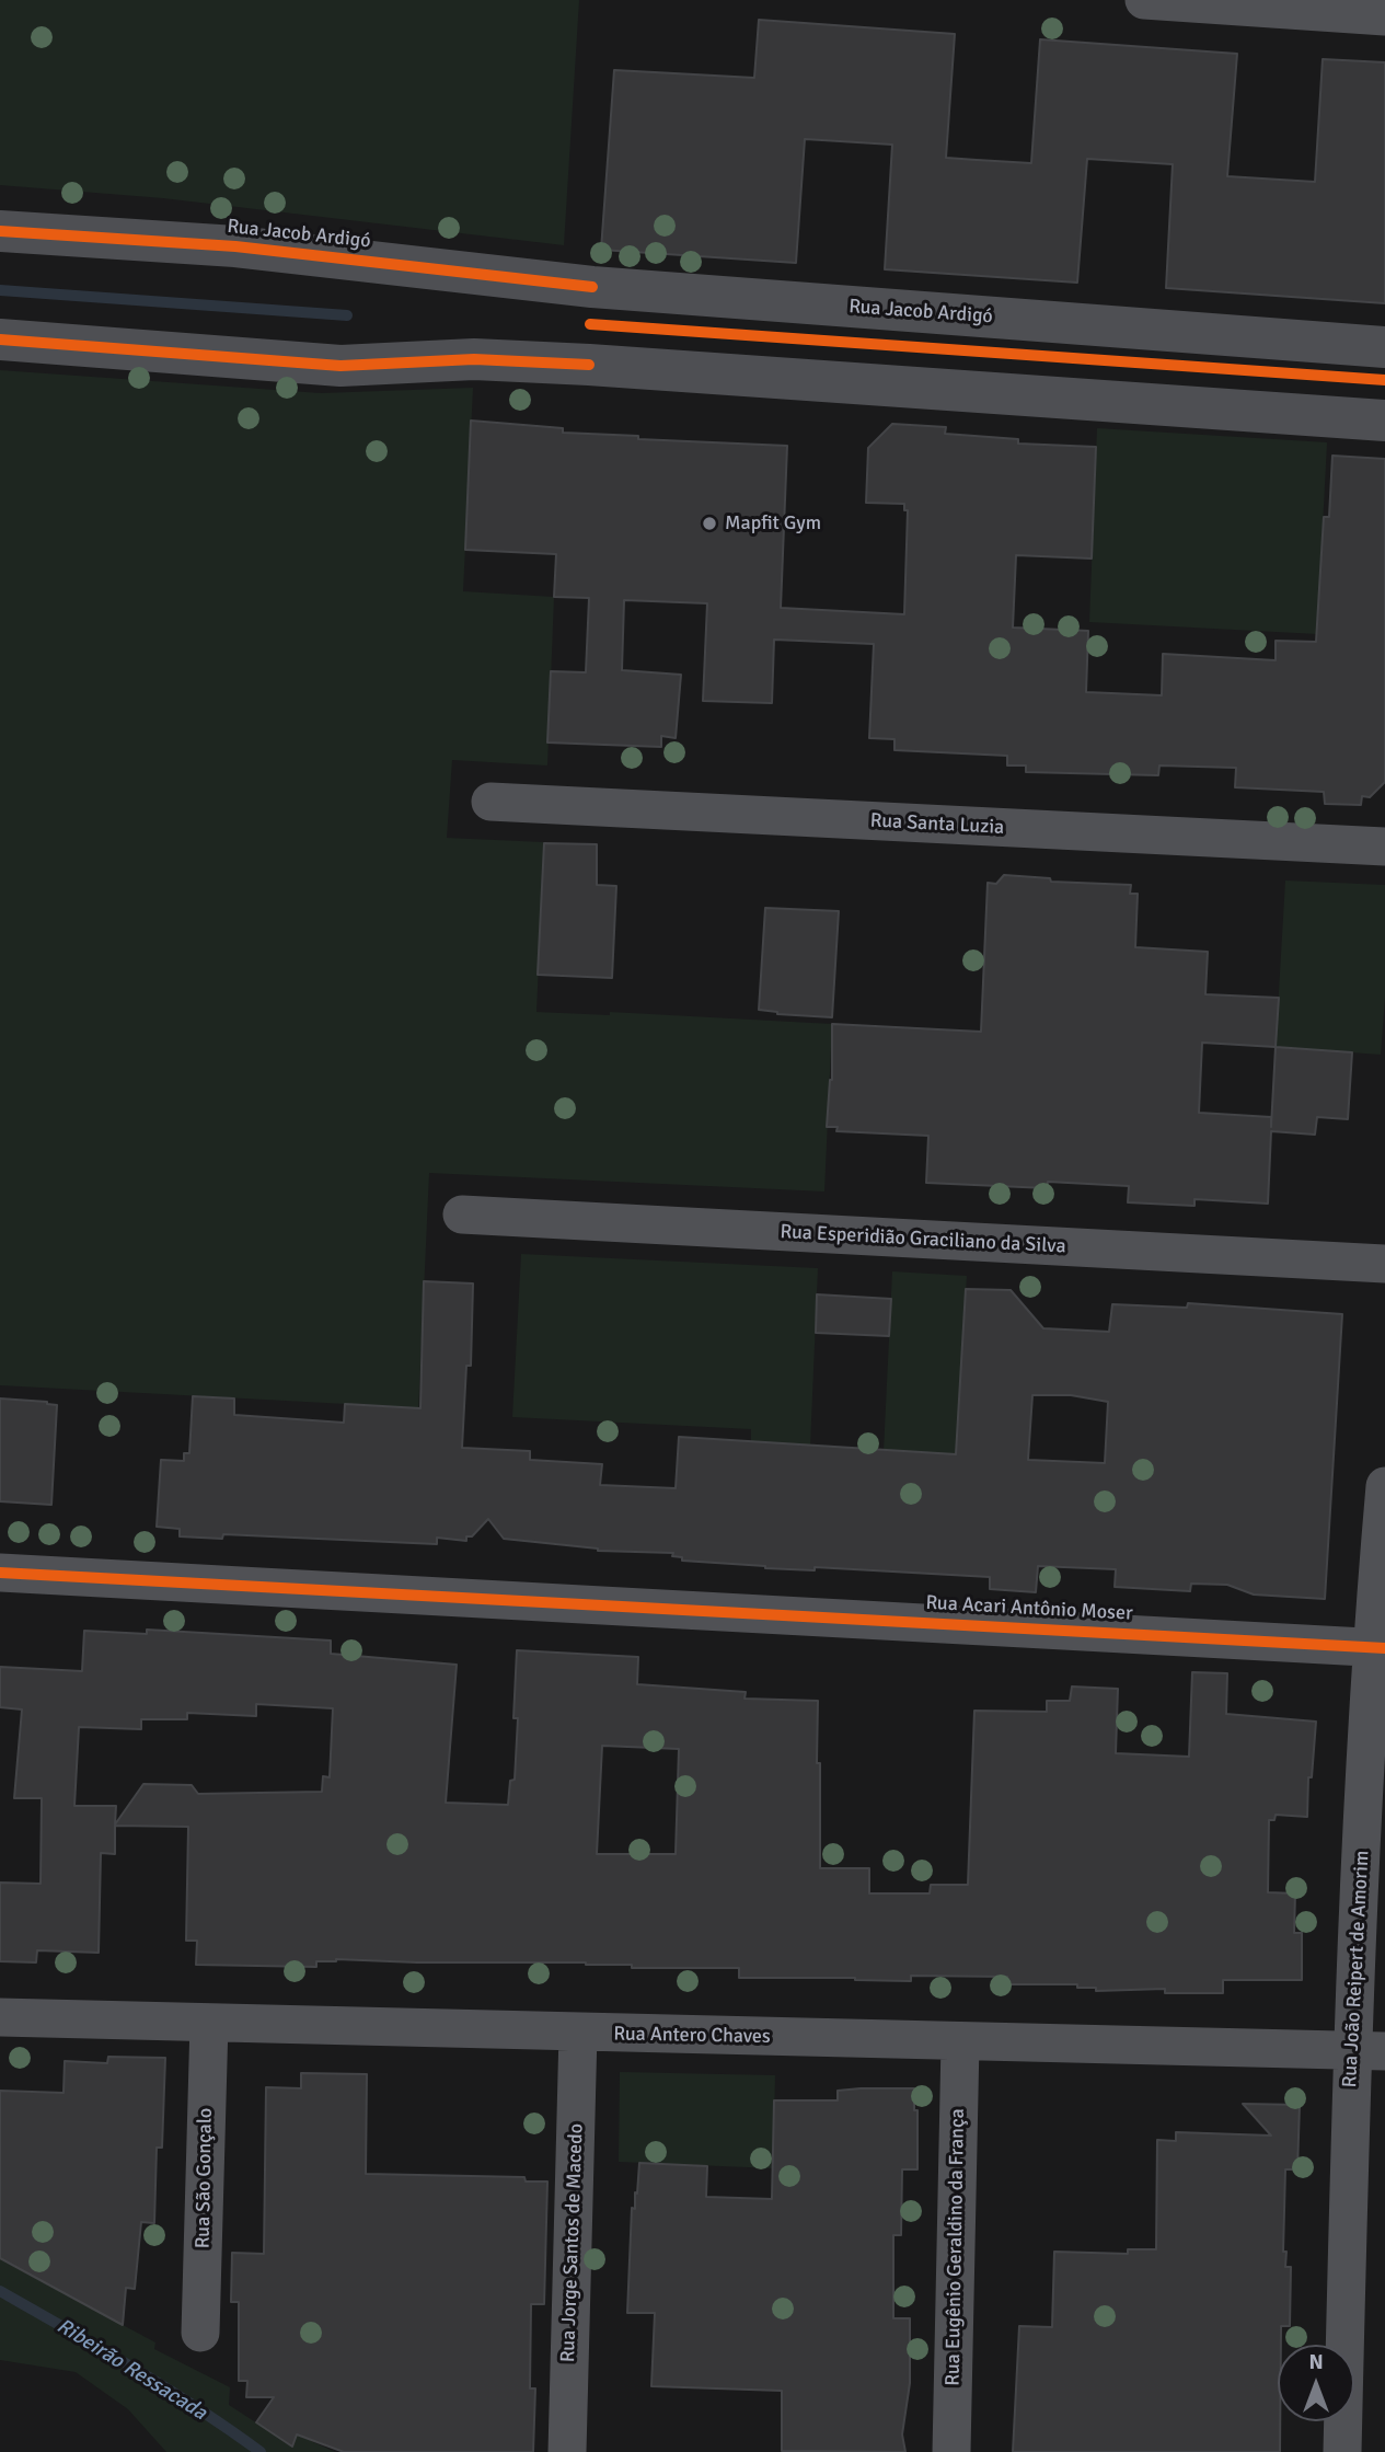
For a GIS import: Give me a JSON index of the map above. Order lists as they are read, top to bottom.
{
  "streets": {
    "main road": ["Rua Jacob Ardigó"],
    "street": [
      "Rua Santa Luzia",
      "Rua Esperidião Graciliano da Silva",
      "Rua Acari Antônio Moser",
      "Rua João Reipert de Amorim",
      "Rua Antero Chaves",
      "Rua São Gonçalo",
      "Rua Jorge Santos de Macedo",
      "Rua Eugênio Geraldino da França"
    ]
  },
  "crossings": [
    ["Rua Acari Antônio Moser", "Rua João Reipert de Amorim"],
    ["Rua João Reipert de Amorim", "Rua Antero Chaves"],
    ["Rua Antero Chaves", "Rua São Gonçalo"],
    ["Rua Antero Chaves", "Rua Jorge Santos de Macedo"],
    ["Rua Antero Chaves", "Rua Eugênio Geraldino da França"]
  ],
  "water": ["Ribeirão Ressacada"],
  "places": ["Mapfit Gym"],
  "north": "top"
}
